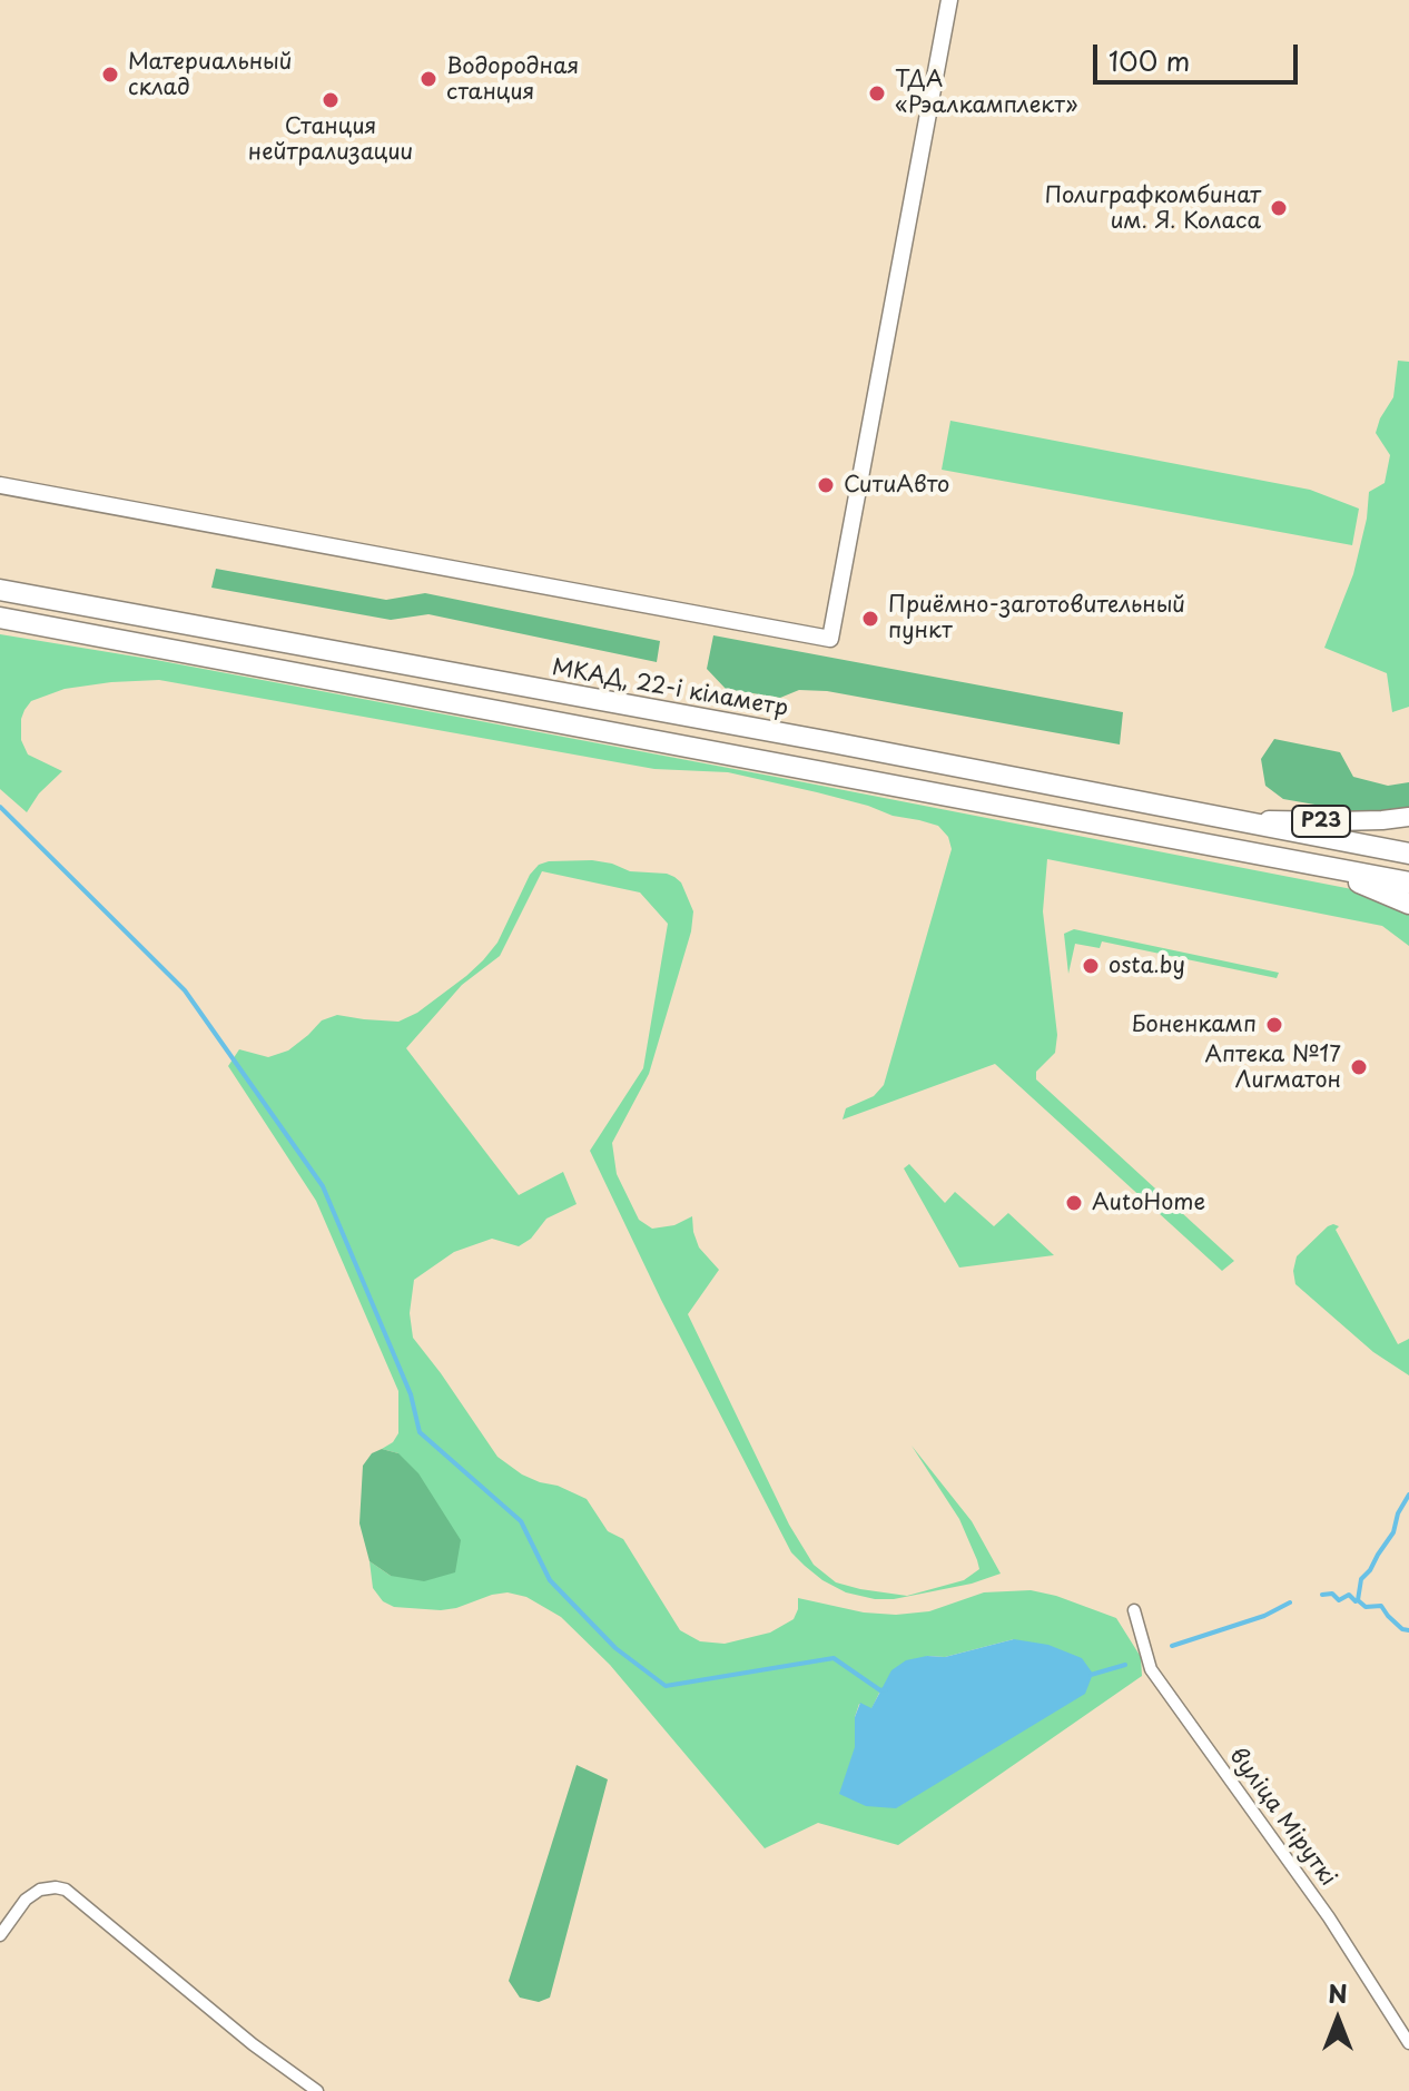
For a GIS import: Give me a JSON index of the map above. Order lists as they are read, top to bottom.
{
  "streets": {
    "highway": ["МКАД, 22-і кіламетр", "Р23"],
    "street": ["вуліца Міруткі"]
  },
  "crossings": [
    ["МКАД, 22-і кіламетр", "Р23"]
  ],
  "places": [
    "Материальный склад",
    "Водородная станция",
    "ТДА «Рэалкамплект»",
    "Станция нейтрализации",
    "Полиграфкомбинат им. Я. Коласа",
    "СитиАвто",
    "Приёмно-заготовительный пункт",
    "osta.by",
    "Боненкамп",
    "Аптека №17 Лигматон",
    "AutoHome"
  ],
  "scale_bar": "100 m",
  "north": "top"
}
